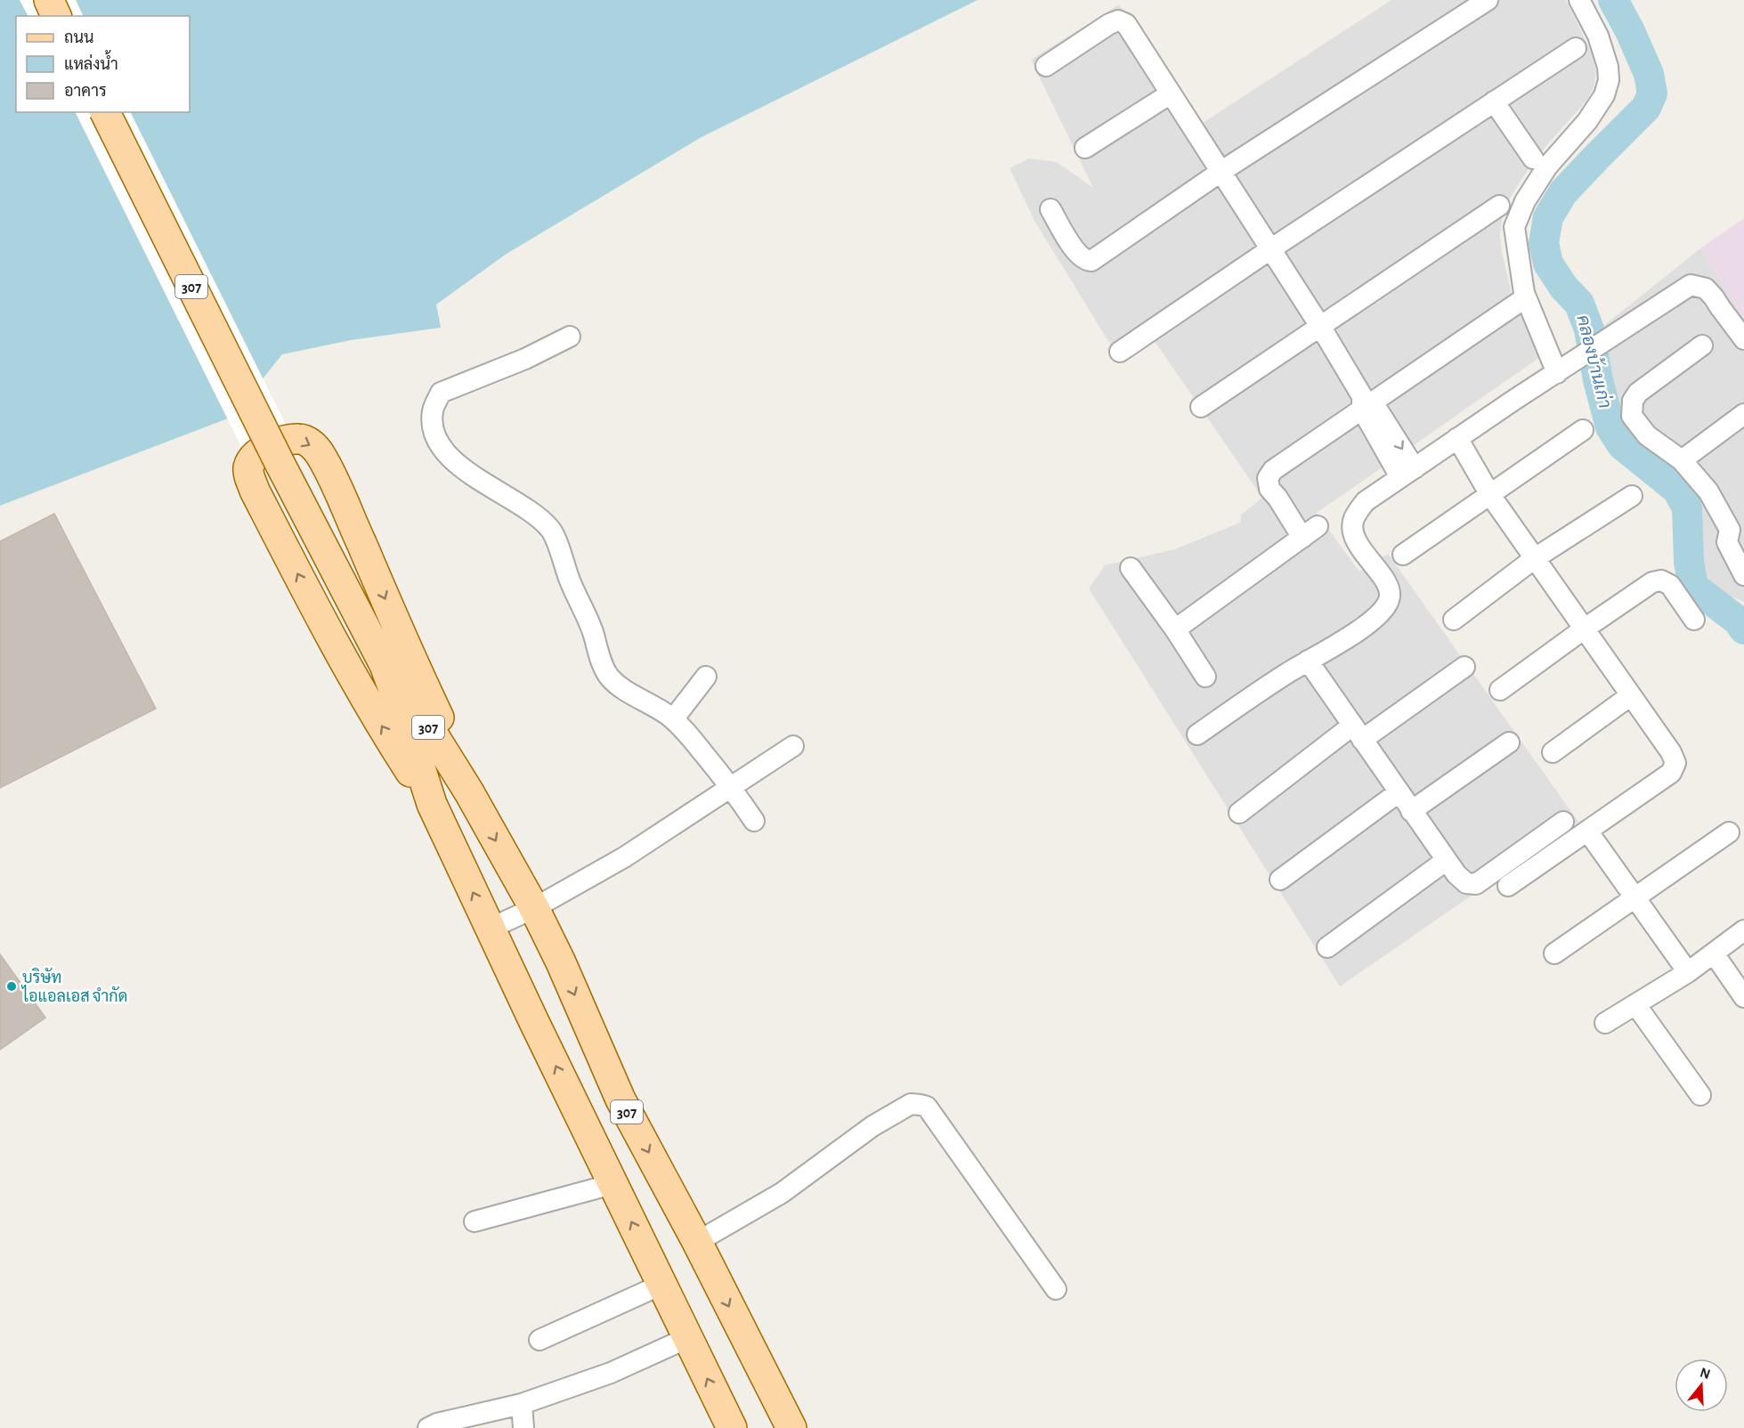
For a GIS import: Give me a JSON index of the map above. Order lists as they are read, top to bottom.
{
  "streets": {
    "main road": ["307"]
  },
  "water": ["คลองบ้านเก่า"],
  "places": ["บริษัท ไอแอลเอส จำกัด"],
  "legend": ["ถนน", "แหล่งน้ำ", "อาคาร"],
  "north": "top"
}
